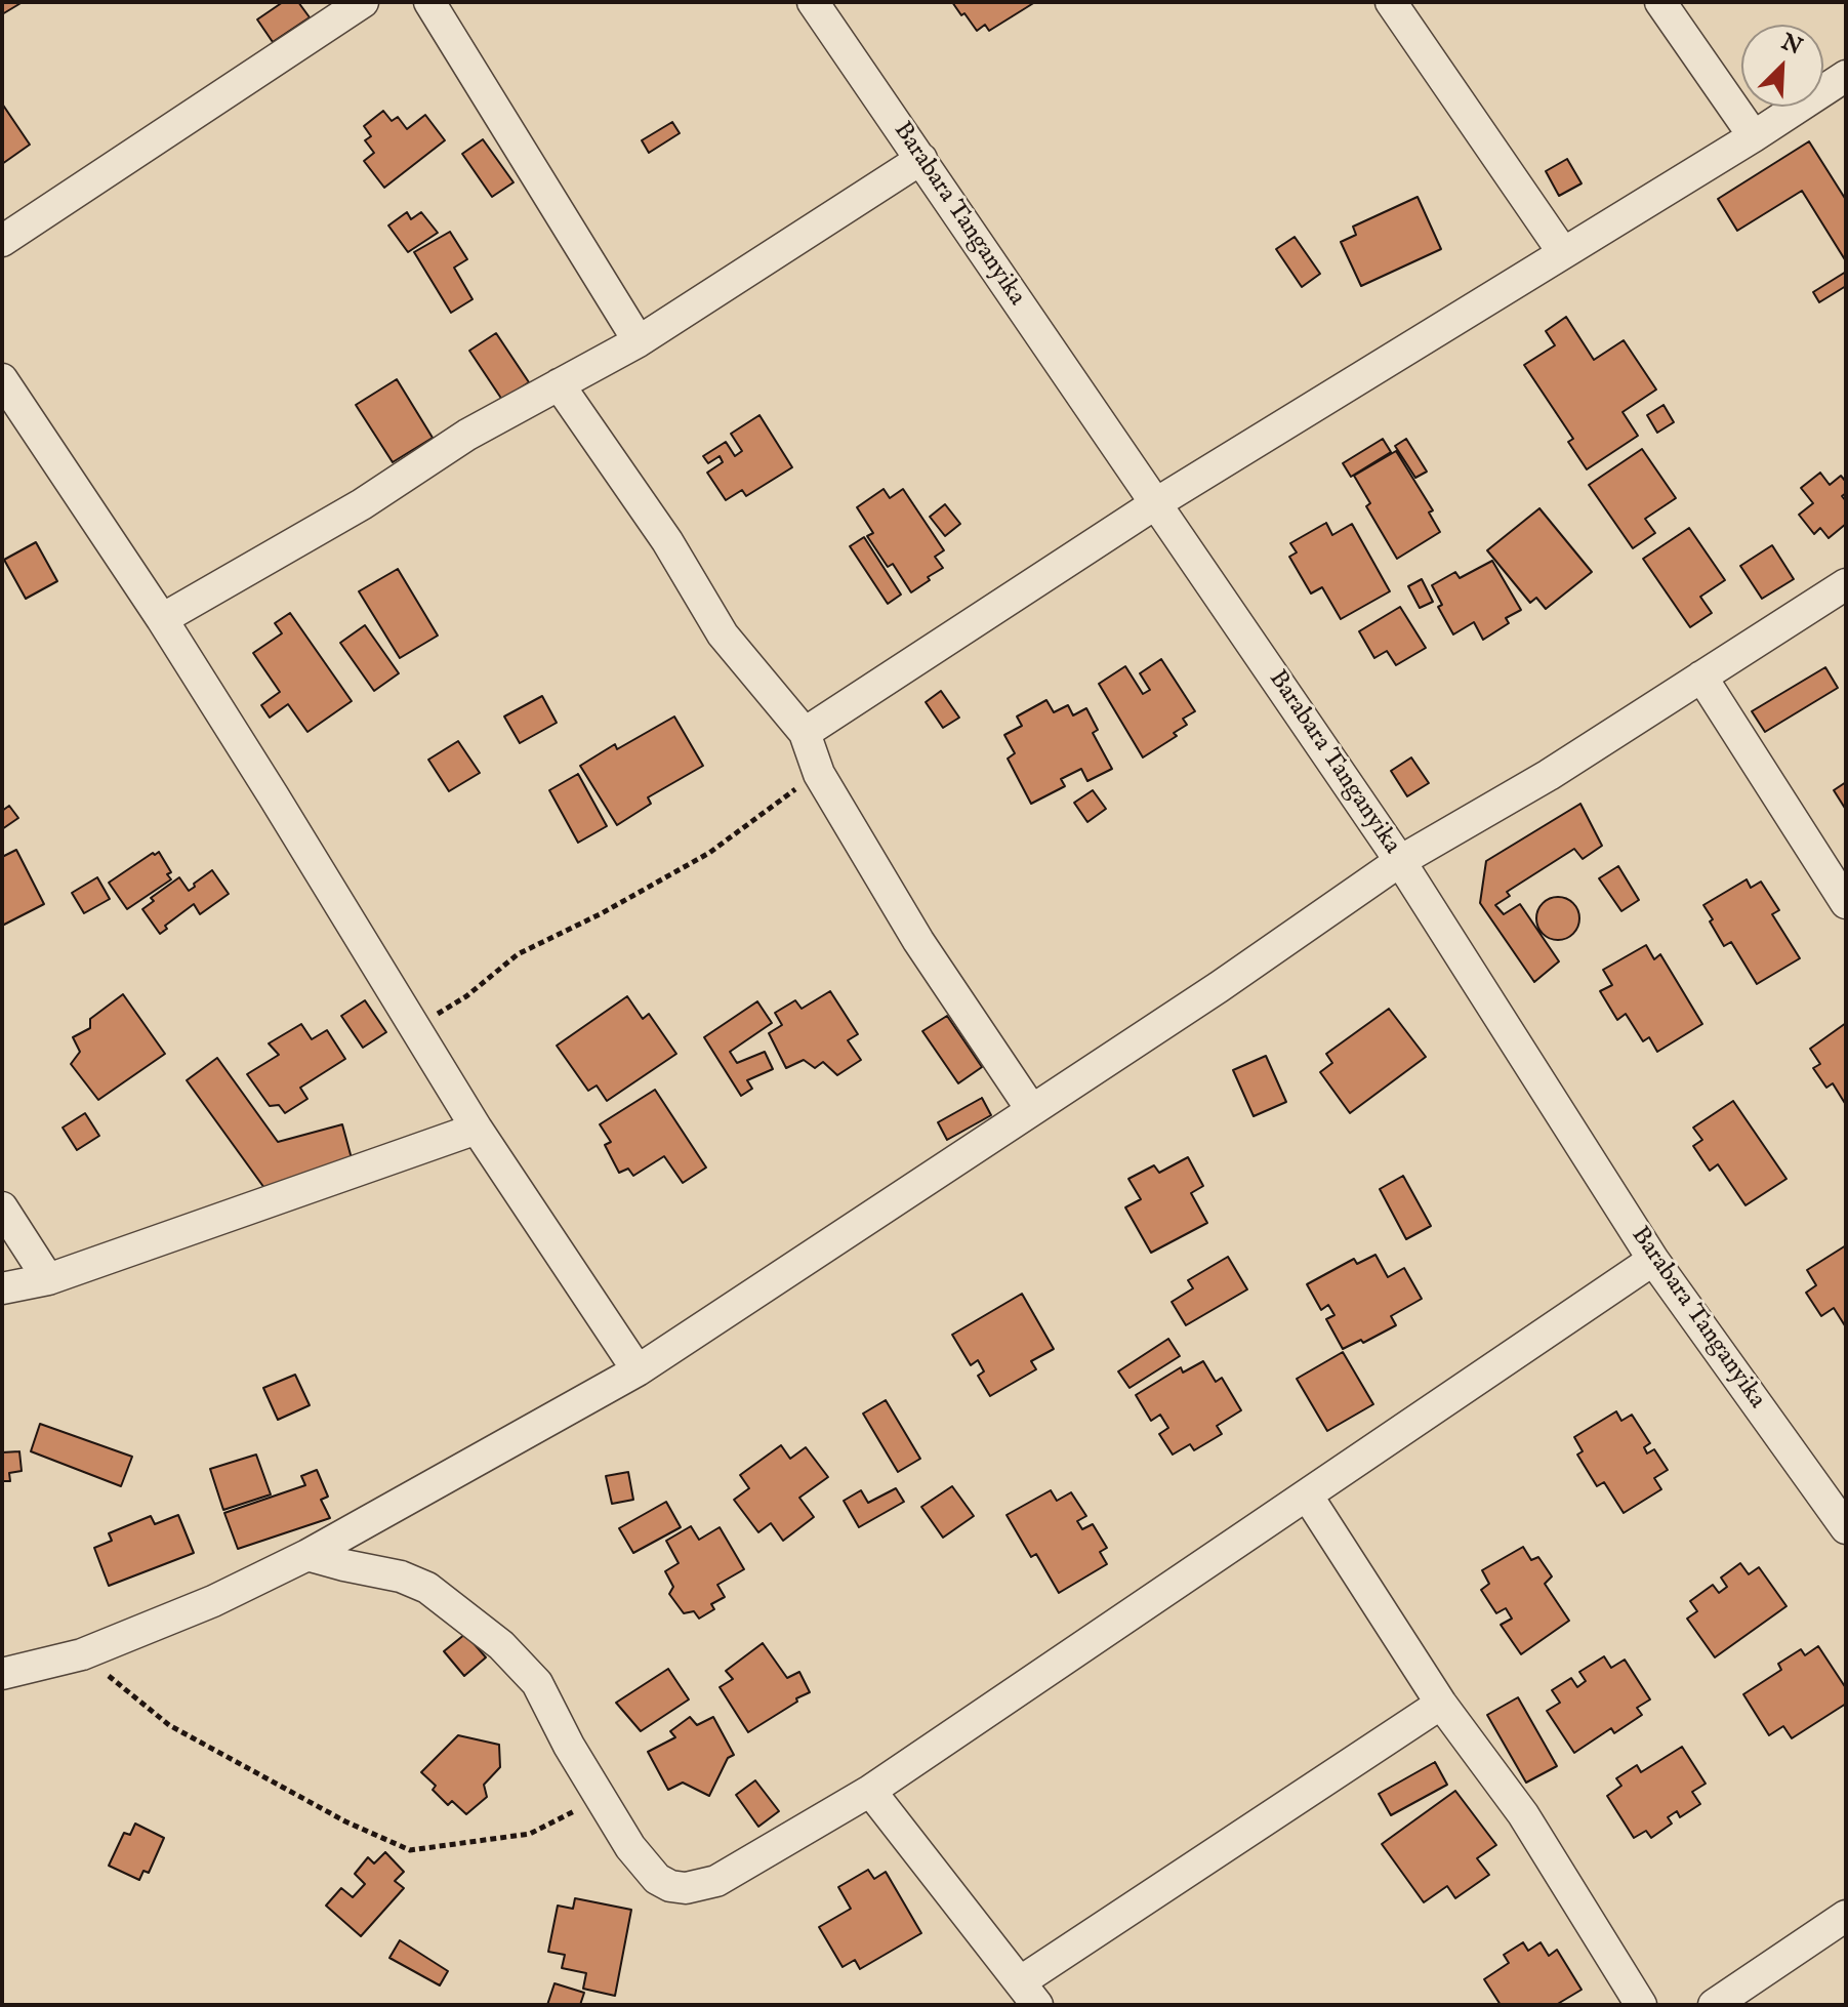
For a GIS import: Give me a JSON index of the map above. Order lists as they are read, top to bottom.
{
  "streets": {
    "street": ["Barabara Tanganyika"]
  },
  "north": "top right"
}
